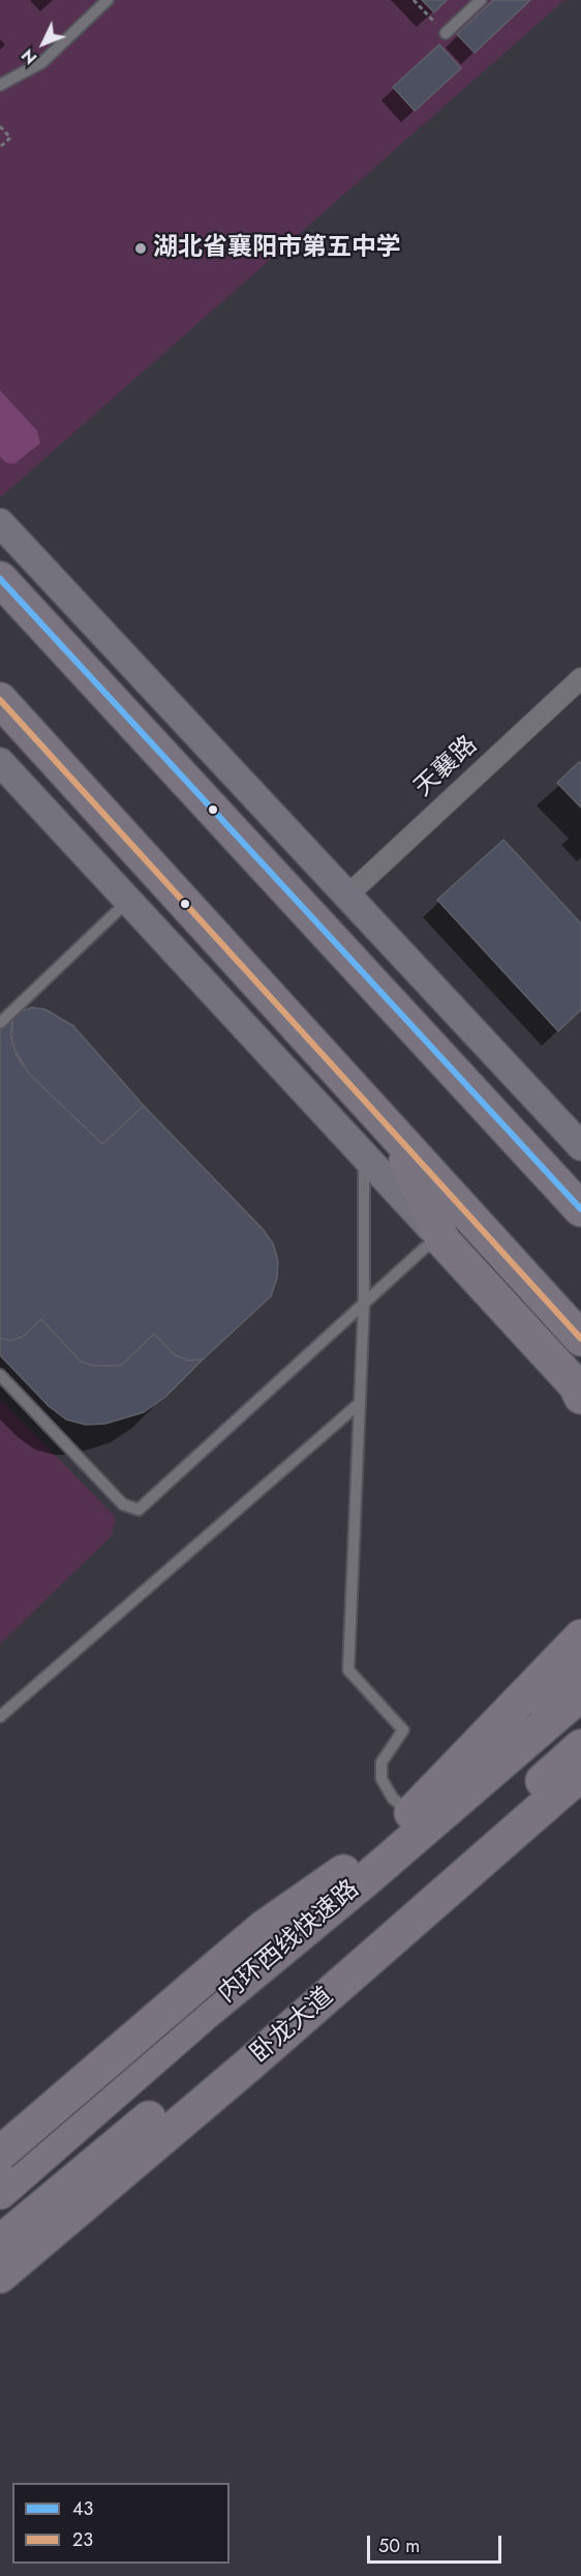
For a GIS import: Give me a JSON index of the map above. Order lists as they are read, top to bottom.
{
  "streets": {
    "highway": ["内环西线快速路", "卧龙大道"],
    "street": ["天襄路"]
  },
  "places": ["湖北省襄阳市第五中学"],
  "lines": ["transit line 43", "transit line 23"],
  "legend": ["43", "23"],
  "scale_bar": "50 m",
  "north": "bottom left"
}
